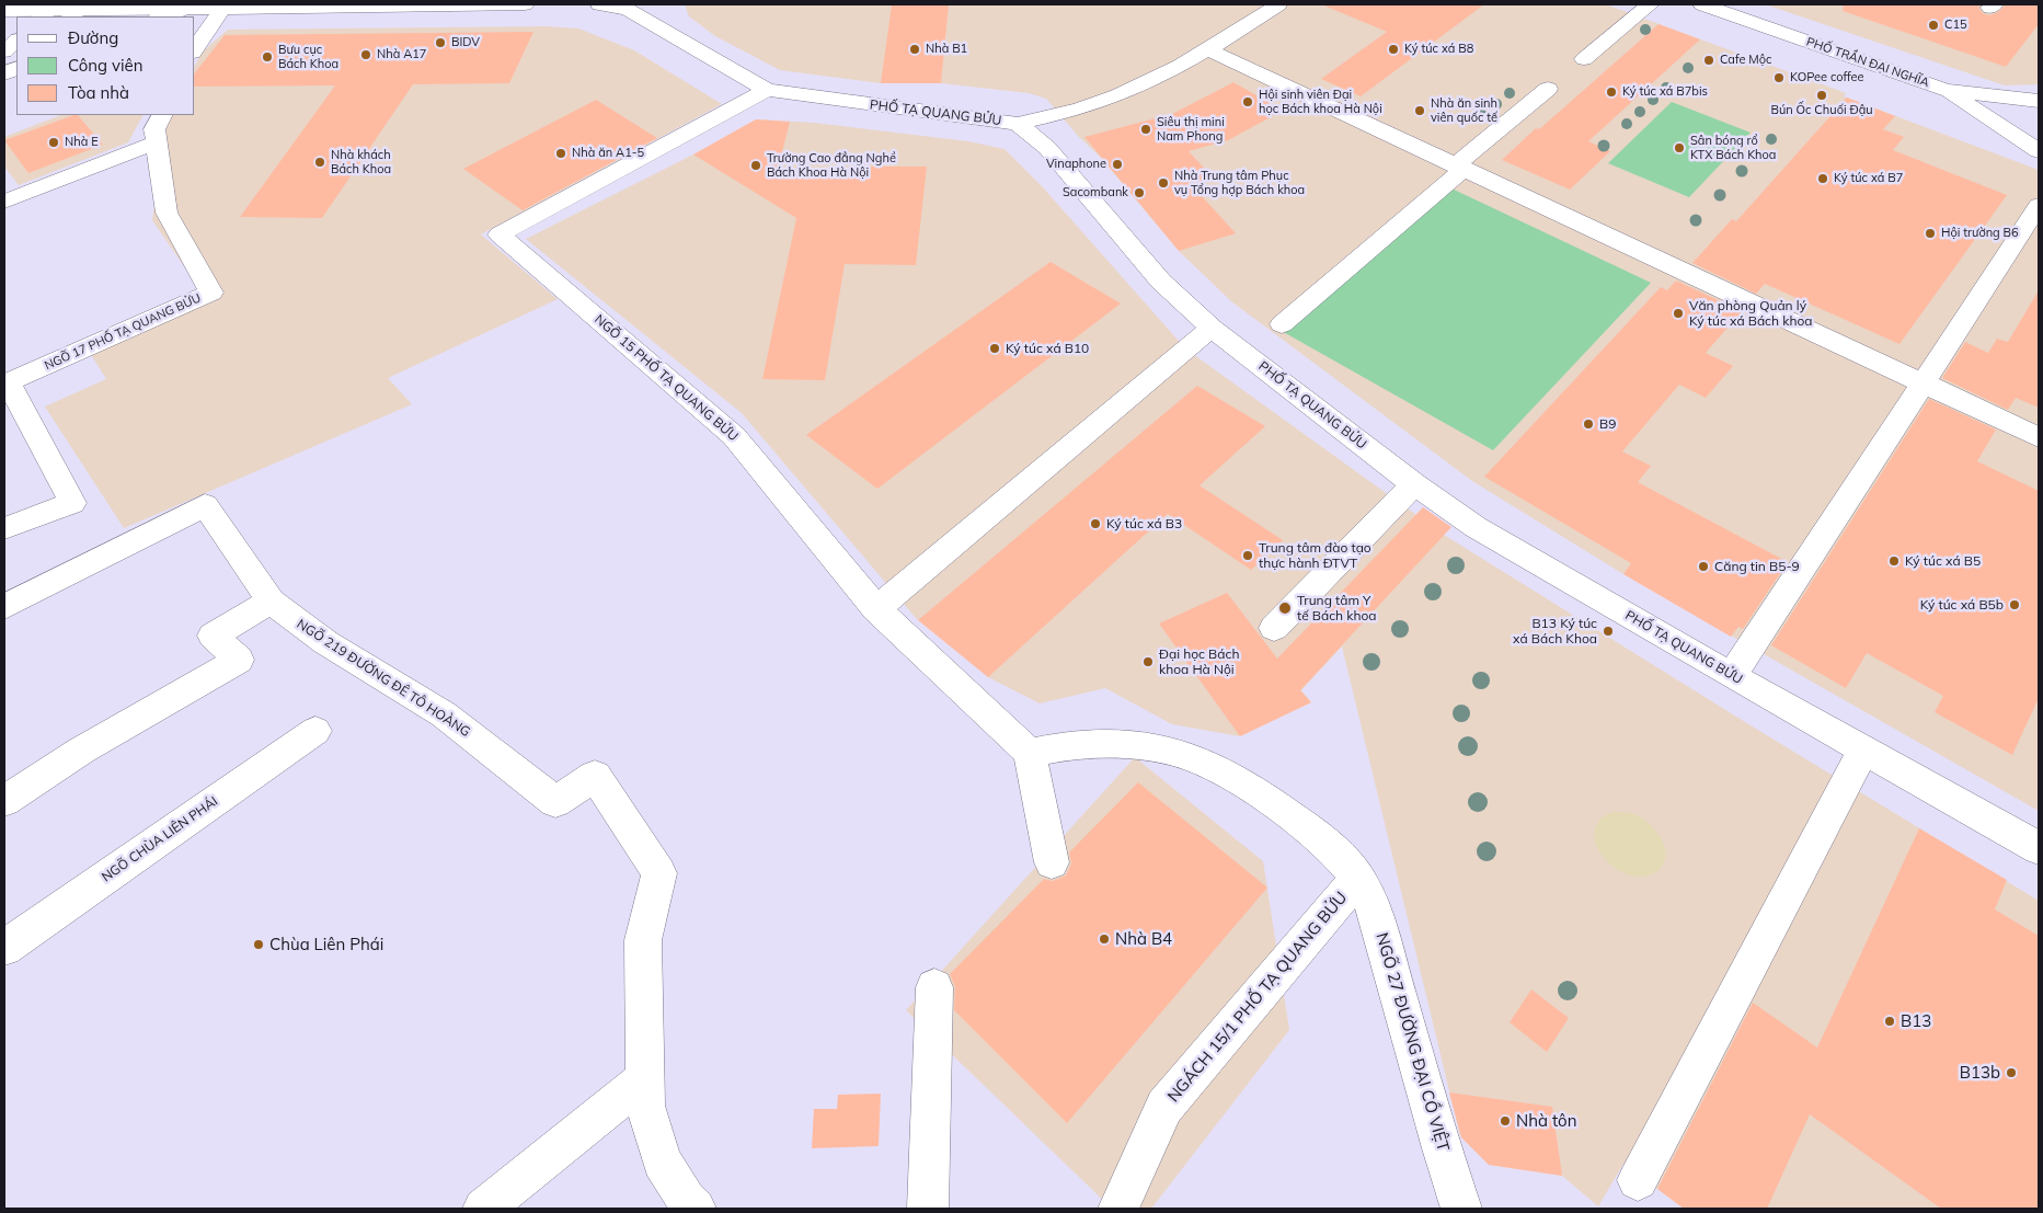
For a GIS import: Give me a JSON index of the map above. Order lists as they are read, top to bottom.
{
  "streets": {
    "street": [
      "PHỐ TRẦN ĐẠI NGHĨA",
      "PHỐ TẠ QUANG BỬU",
      "NGÕ 17 PHỐ TẠ QUANG BỬU",
      "NGÕ 15 PHỐ TẠ QUANG BỬU",
      "NGÕ 219 ĐƯỜNG ĐÊ TÔ HOÀNG",
      "NGÕ CHÙA LIÊN PHÁI",
      "NGÁCH 15/1 PHỐ TẠ QUANG BỬU",
      "NGÕ 27 ĐƯỜNG ĐẠI CỒ VIỆT"
    ]
  },
  "crossings": [
    ["PHỐ TẠ QUANG BỬU", "NGÕ 15 PHỐ TẠ QUANG BỬU"],
    ["NGÁCH 15/1 PHỐ TẠ QUANG BỬU", "NGÕ 27 ĐƯỜNG ĐẠI CỒ VIỆT"]
  ],
  "places": [
    "C15",
    "BIDV",
    "Nhà B1",
    "Ký túc xá B8",
    "Nhà A17",
    "Bưu cục Bách Khoa",
    "Cafe Mộc",
    "KOPee coffee",
    "Ký túc xá B7bis",
    "Bún Ốc Chuối Đậu",
    "Hội sinh viên Đại học Bách khoa Hà Nội",
    "Nhà ăn sinh viên quốc tế",
    "Siêu thị mini Nam Phong",
    "Nhà E",
    "Sân bóng rổ KTX Bách Khoa",
    "Nhà ăn A1-5",
    "Nhà khách Bách Khoa",
    "Vinaphone",
    "Trường Cao đẳng Nghề Bách Khoa Hà Nội",
    "Ký túc xá B7",
    "Nhà Trung tâm Phục vụ Tổng hợp Bách khoa",
    "Sacombank",
    "Hội trường B6",
    "Văn phòng Quản lý Ký túc xá Bách khoa",
    "Ký túc xá B10",
    "B9",
    "Ký túc xá B3",
    "Trung tâm đào tạo thực hành ĐTVT",
    "Ký túc xá B5",
    "Căng tin B5-9",
    "Ký túc xá B5b",
    "Trung tâm Y tế Bách khoa",
    "B13 Ký túc xá Bách Khoa",
    "Đại học Bách khoa Hà Nội",
    "Nhà B4",
    "Chùa Liên Phái",
    "B13",
    "B13b",
    "Nhà tôn"
  ],
  "legend": ["Đường", "Công viên", "Tòa nhà"]
}
